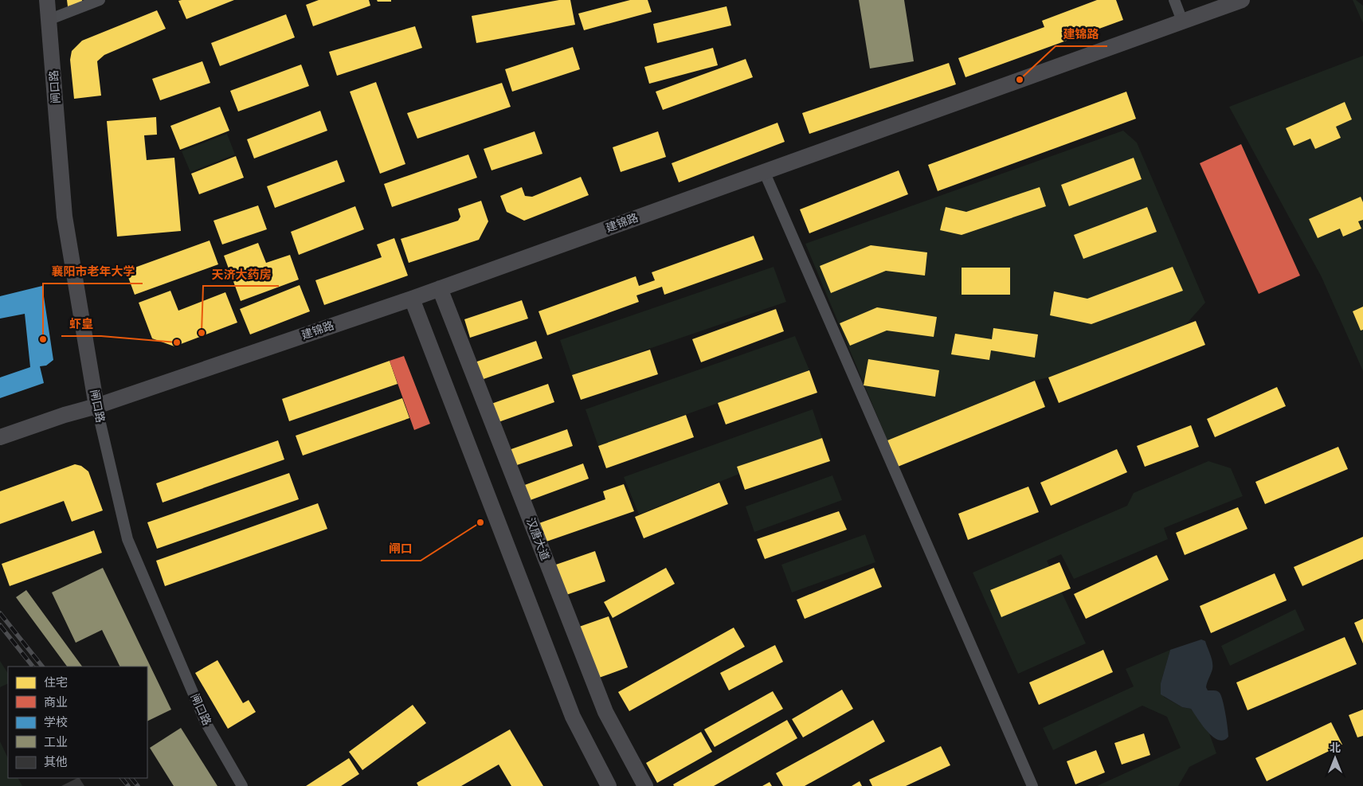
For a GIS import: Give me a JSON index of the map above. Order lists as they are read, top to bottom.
{
  "streets": {
    "street": ["闸口路", "建锦路", "汉唐大道"]
  },
  "crossings": [
    ["闸口路", "建锦路"],
    ["建锦路", "汉唐大道"]
  ],
  "places": [
    "建锦路",
    "天济大药房",
    "襄阳市老年大学",
    "虾皇",
    "闸口"
  ],
  "legend": [
    "住宅",
    "商业",
    "学校",
    "工业",
    "其他"
  ],
  "north": "top"
}
